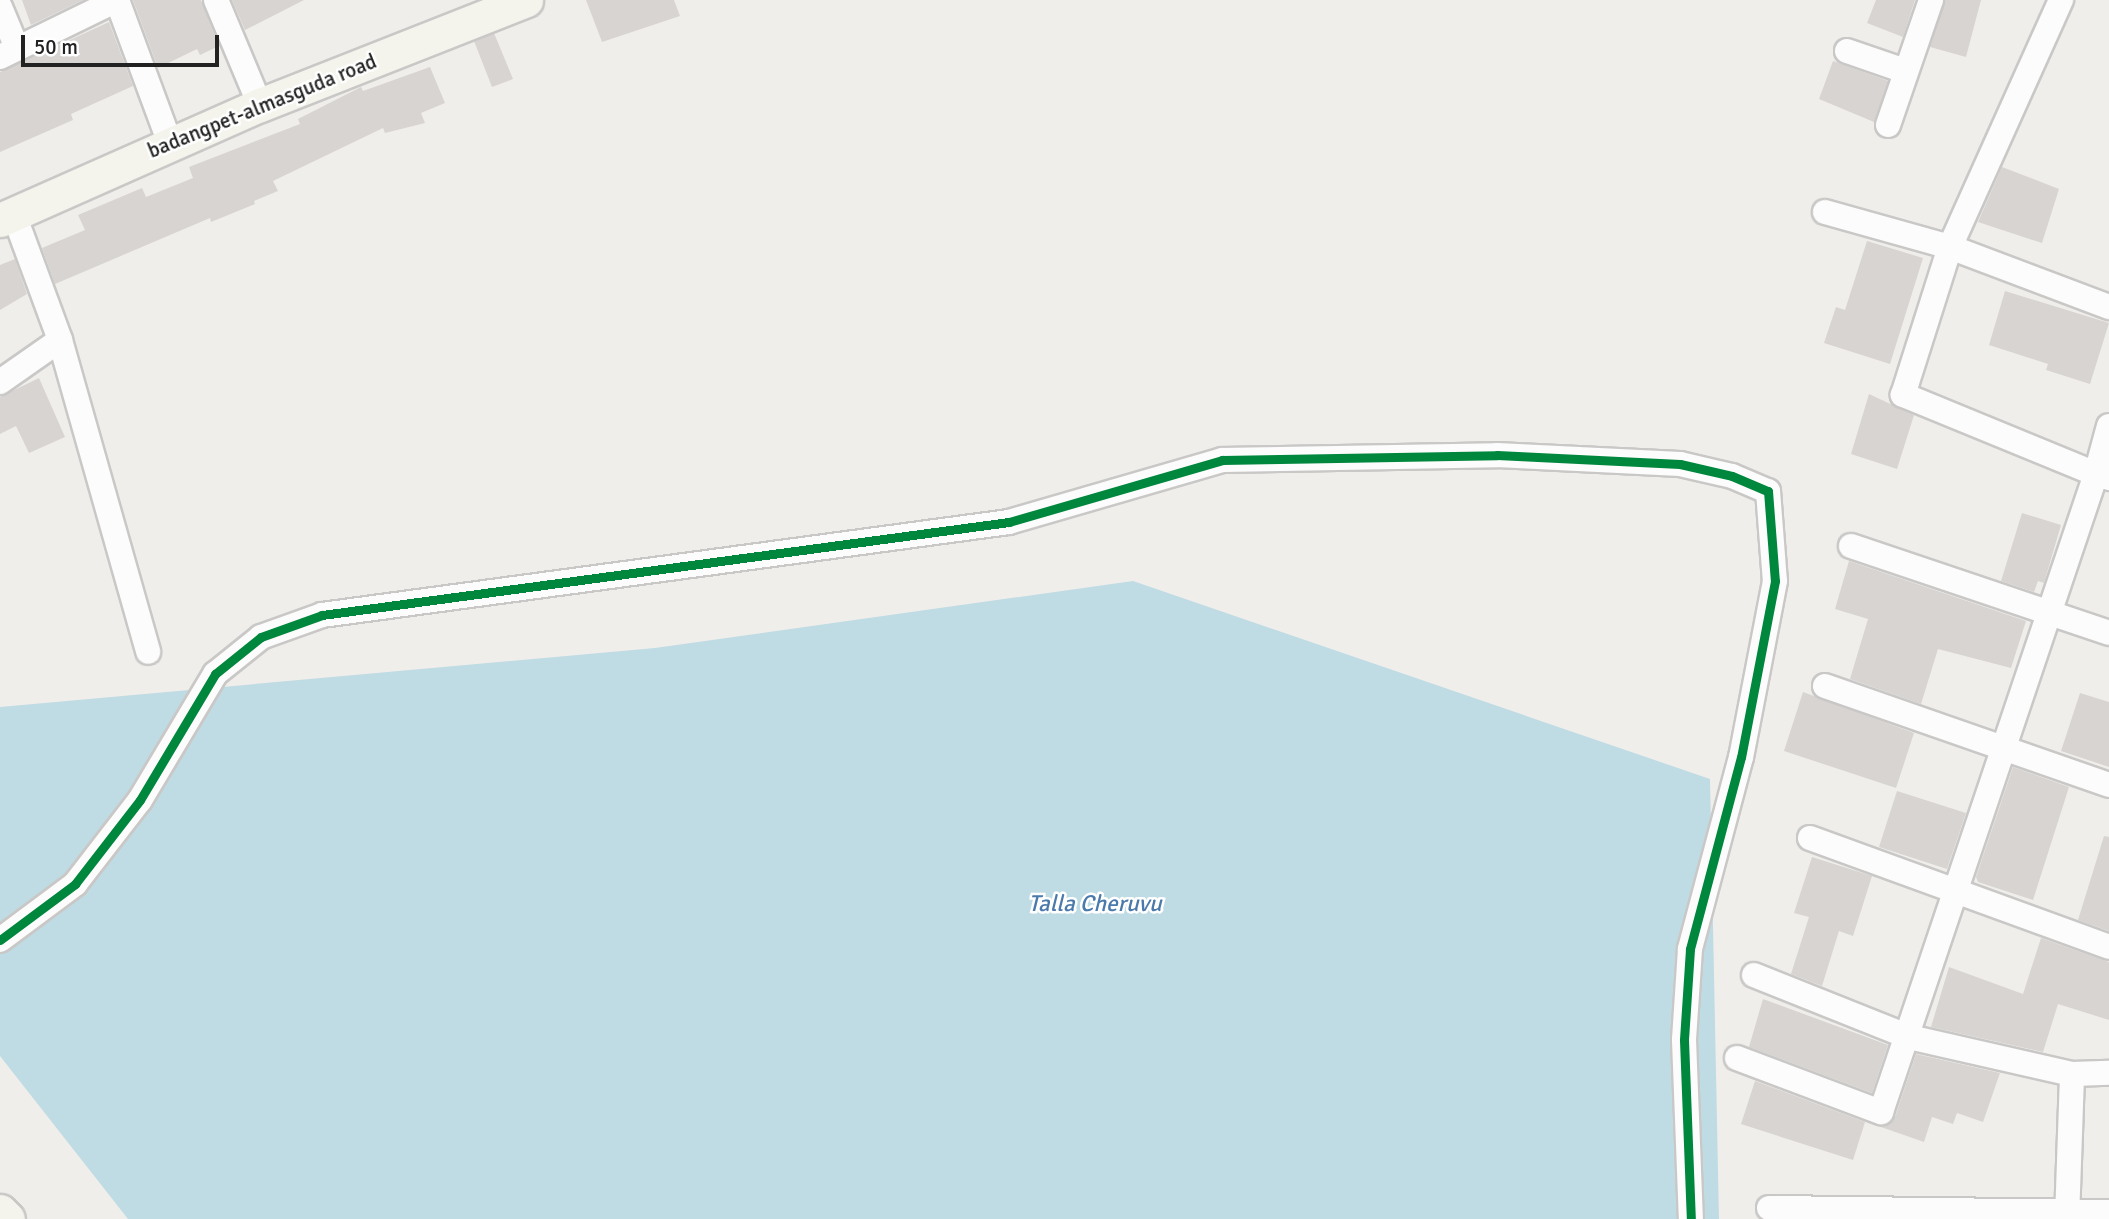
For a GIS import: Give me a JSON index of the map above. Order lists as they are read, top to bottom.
{
  "streets": {
    "street": ["badangpet-almasguda road"]
  },
  "water": ["Talla Cheruvu"],
  "scale_bar": "50 m"
}
